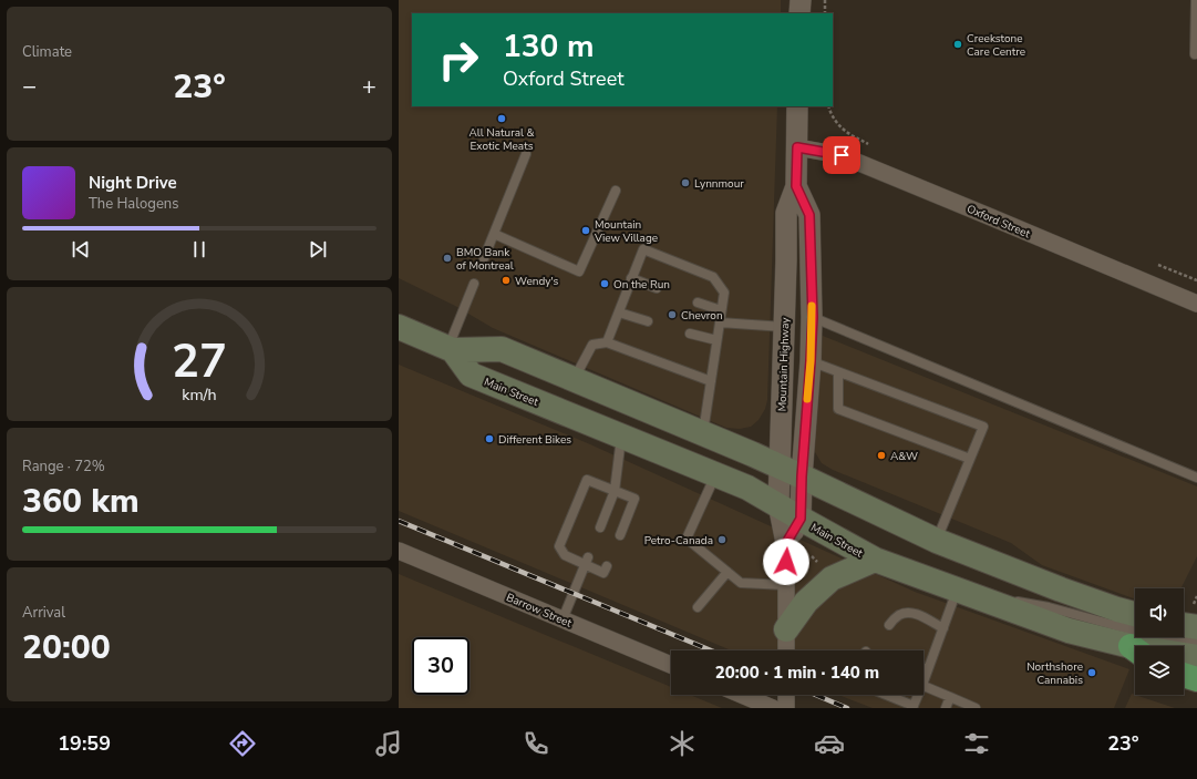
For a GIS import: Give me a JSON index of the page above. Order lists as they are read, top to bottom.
{
  "streets": {
    "main road": ["Main Street"],
    "street": ["Oxford Street", "Mountain Highway", "Barrow Street"]
  },
  "crossings": [
    ["Oxford Street", "Mountain Highway"],
    ["Mountain Highway", "Main Street"]
  ],
  "places": [
    "Creekstone Care Centre",
    "All Natural & Exotic Meats",
    "Lynnmour",
    "Mountain View Village",
    "BMO Bank of Montreal",
    "Wendy's",
    "On the Run",
    "Chevron",
    "Different Bikes",
    "A&W",
    "Petro-Canada",
    "Northshore Cannabis"
  ],
  "page": {
    "tile": [
      "Climate",
      ["Range · 72%", "360 km"],
      ["Arrival", "20:00"]
    ],
    "turn": ["130 m", "Oxford Street"],
    "heat": ["−", "23°", "+"],
    "song": ["Night Drive", "The Halogens"],
    "limit": "30",
    "trip": "20:00 · 1 min · 140 m",
    "tabs": ["19:59", "23°"],
    "gauge": ["27", "km/h"]
  }
}
